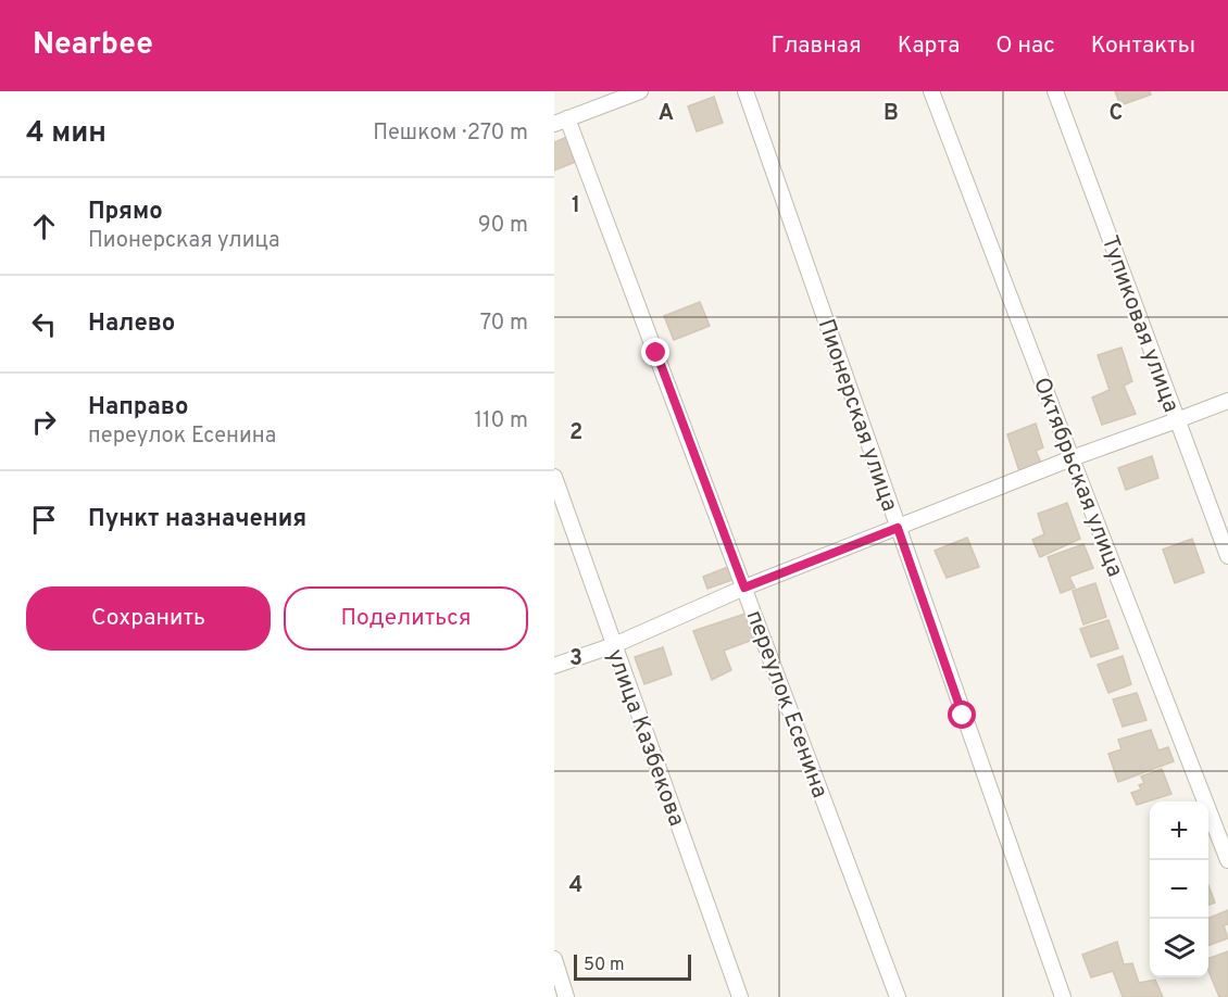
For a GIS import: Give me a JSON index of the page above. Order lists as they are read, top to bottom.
{
  "streets": {
    "street": [
      "Тупиковая улица",
      "Пионерская улица",
      "Октябрьская улица",
      "переулок Есенина",
      "улица Казбекова"
    ]
  },
  "scale_bar": "50 m",
  "page": {
    "header": "Nearbee",
    "nav": [
      "Главная",
      "Карта",
      "О нас",
      "Контакты"
    ],
    "heading": ["4 мин", "Пешком · 270 m"],
    "list": [
      ["Прямо", "Пионерская улица", "90 m"],
      ["Налево", "70 m"],
      ["Направо", "переулок Есенина", "110 m"],
      "Пункт назначения"
    ],
    "buttons": ["Сохранить", "Поделиться"],
    "map_buttons": ["+", "−"],
    "scale": "50 m"
  },
  "grid": {
    "columns": ["A", "B", "C"],
    "rows": [
      "1",
      "2",
      "3",
      "4"
    ]
  }
}
